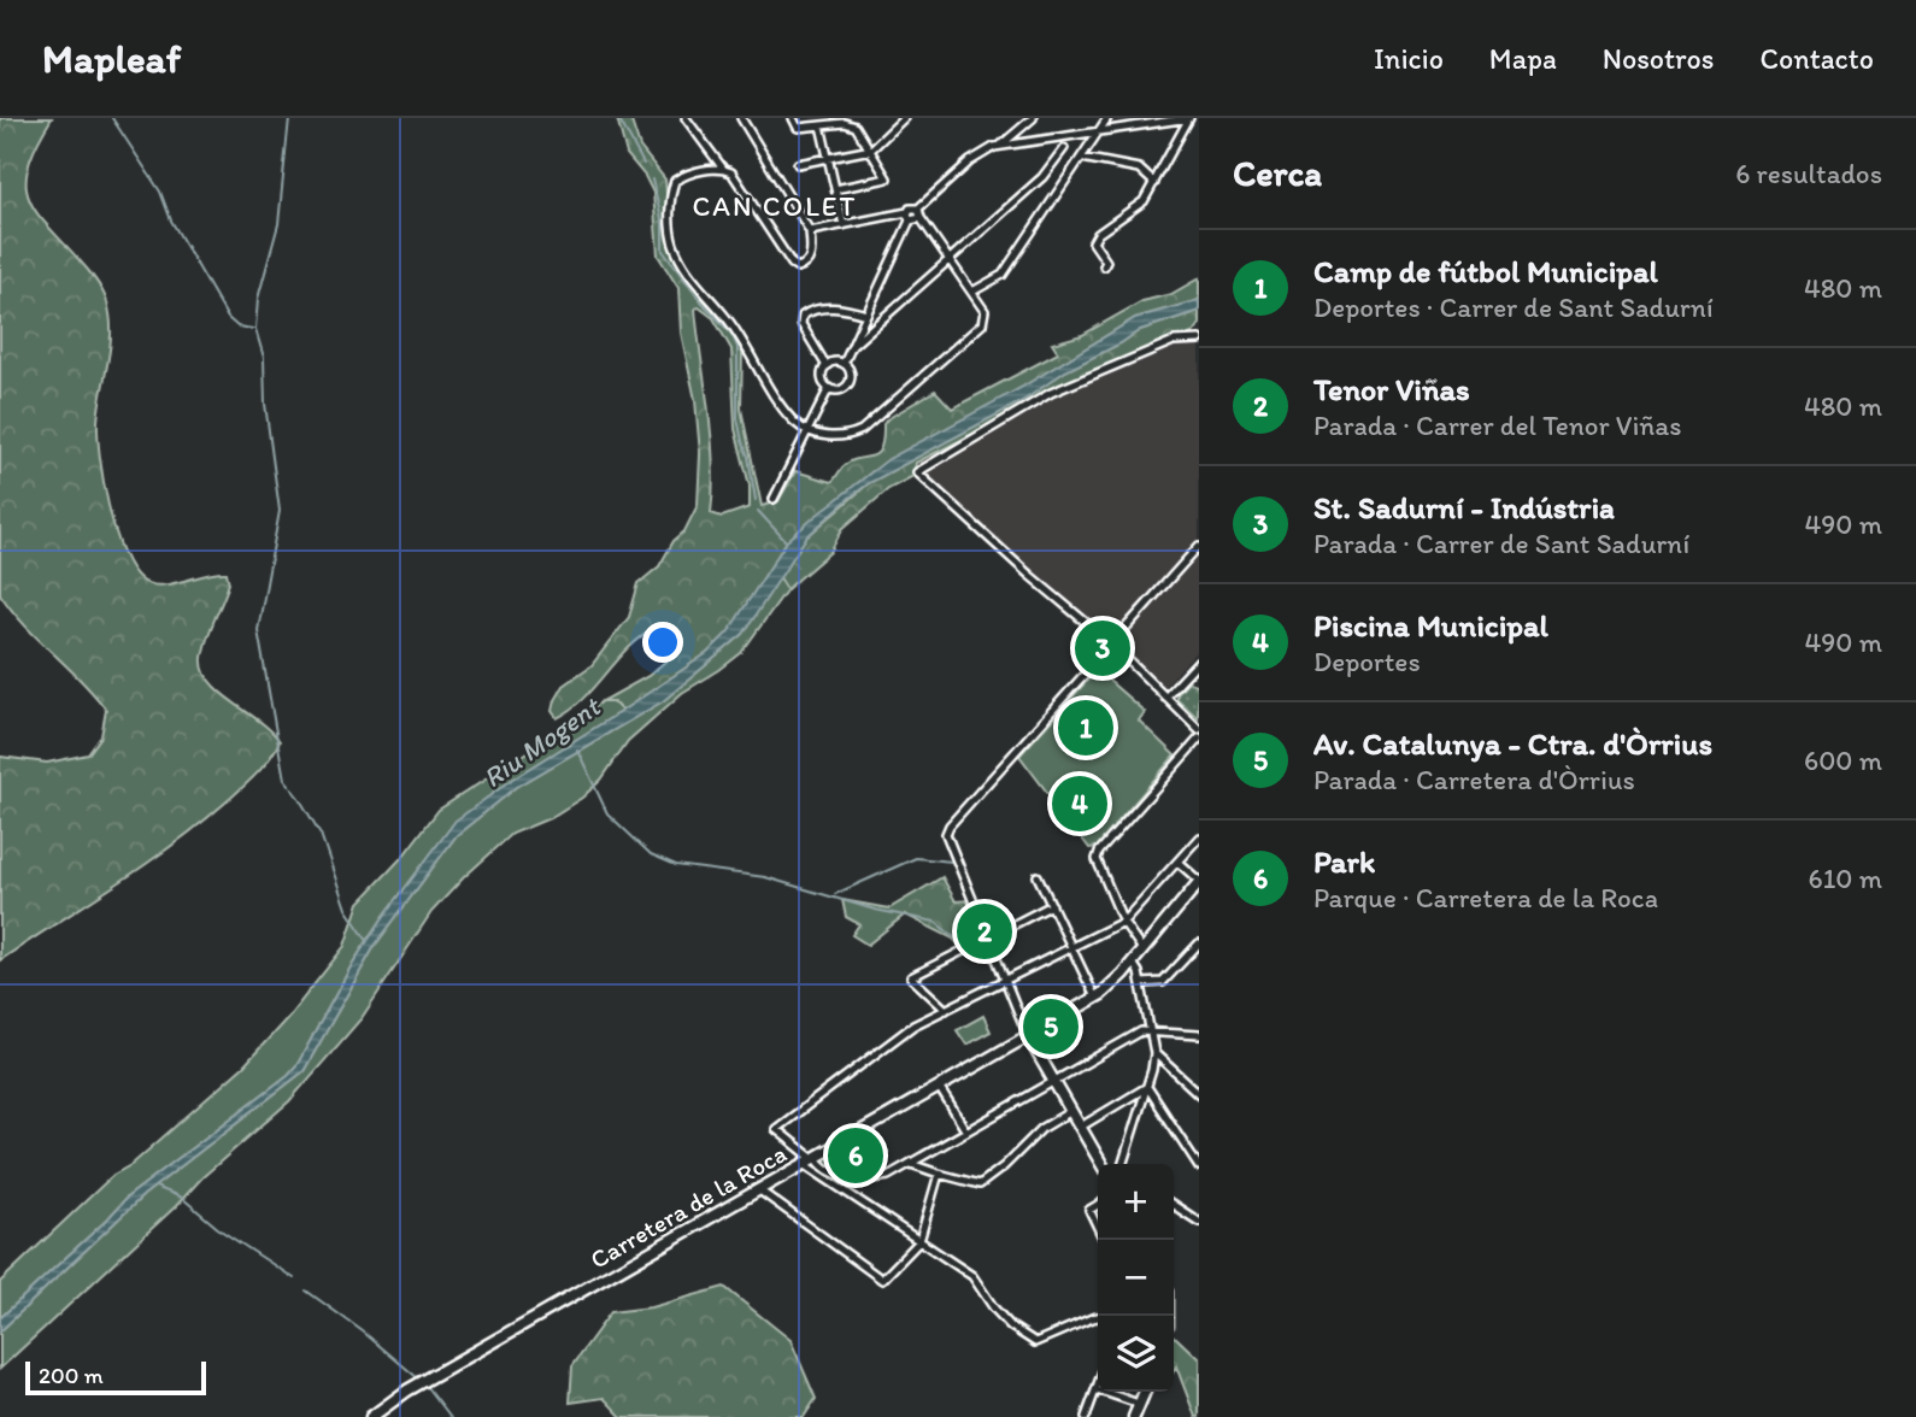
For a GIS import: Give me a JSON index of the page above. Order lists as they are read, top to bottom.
{
  "streets": {
    "street": ["Carretera de la Roca"]
  },
  "districts": ["CAN COLET"],
  "water": ["Riu Mogent"],
  "scale_bar": "200 m",
  "page": {
    "header": "Mapleaf",
    "nav": [
      "Inicio",
      "Mapa",
      "Nosotros",
      "Contacto"
    ],
    "heading": ["Cerca", "6 resultados"],
    "list": [
      {
        "mark": "1",
        "name": "Camp de fútbol Municipal",
        "note": "Deportes · Carrer de Sant Sadurní",
        "value": "480 m"
      },
      {
        "mark": "2",
        "name": "Tenor Viñas",
        "note": "Parada · Carrer del Tenor Viñas",
        "value": "480 m"
      },
      {
        "mark": "3",
        "name": "St. Sadurní - Indústria",
        "note": "Parada · Carrer de Sant Sadurní",
        "value": "490 m"
      },
      {
        "mark": "4",
        "name": "Piscina Municipal",
        "note": "Deportes",
        "value": "490 m"
      },
      {
        "mark": "5",
        "name": "Av. Catalunya - Ctra. d'Òrrius",
        "note": "Parada · Carretera d'Òrrius",
        "value": "600 m"
      },
      {
        "mark": "6",
        "name": "Park",
        "note": "Parque · Carretera de la Roca",
        "value": "610 m"
      }
    ],
    "pins": [
      "3",
      "1",
      "4",
      "2",
      "5",
      "6"
    ],
    "map_buttons": ["+", "−"],
    "scale": "200 m"
  }
}
